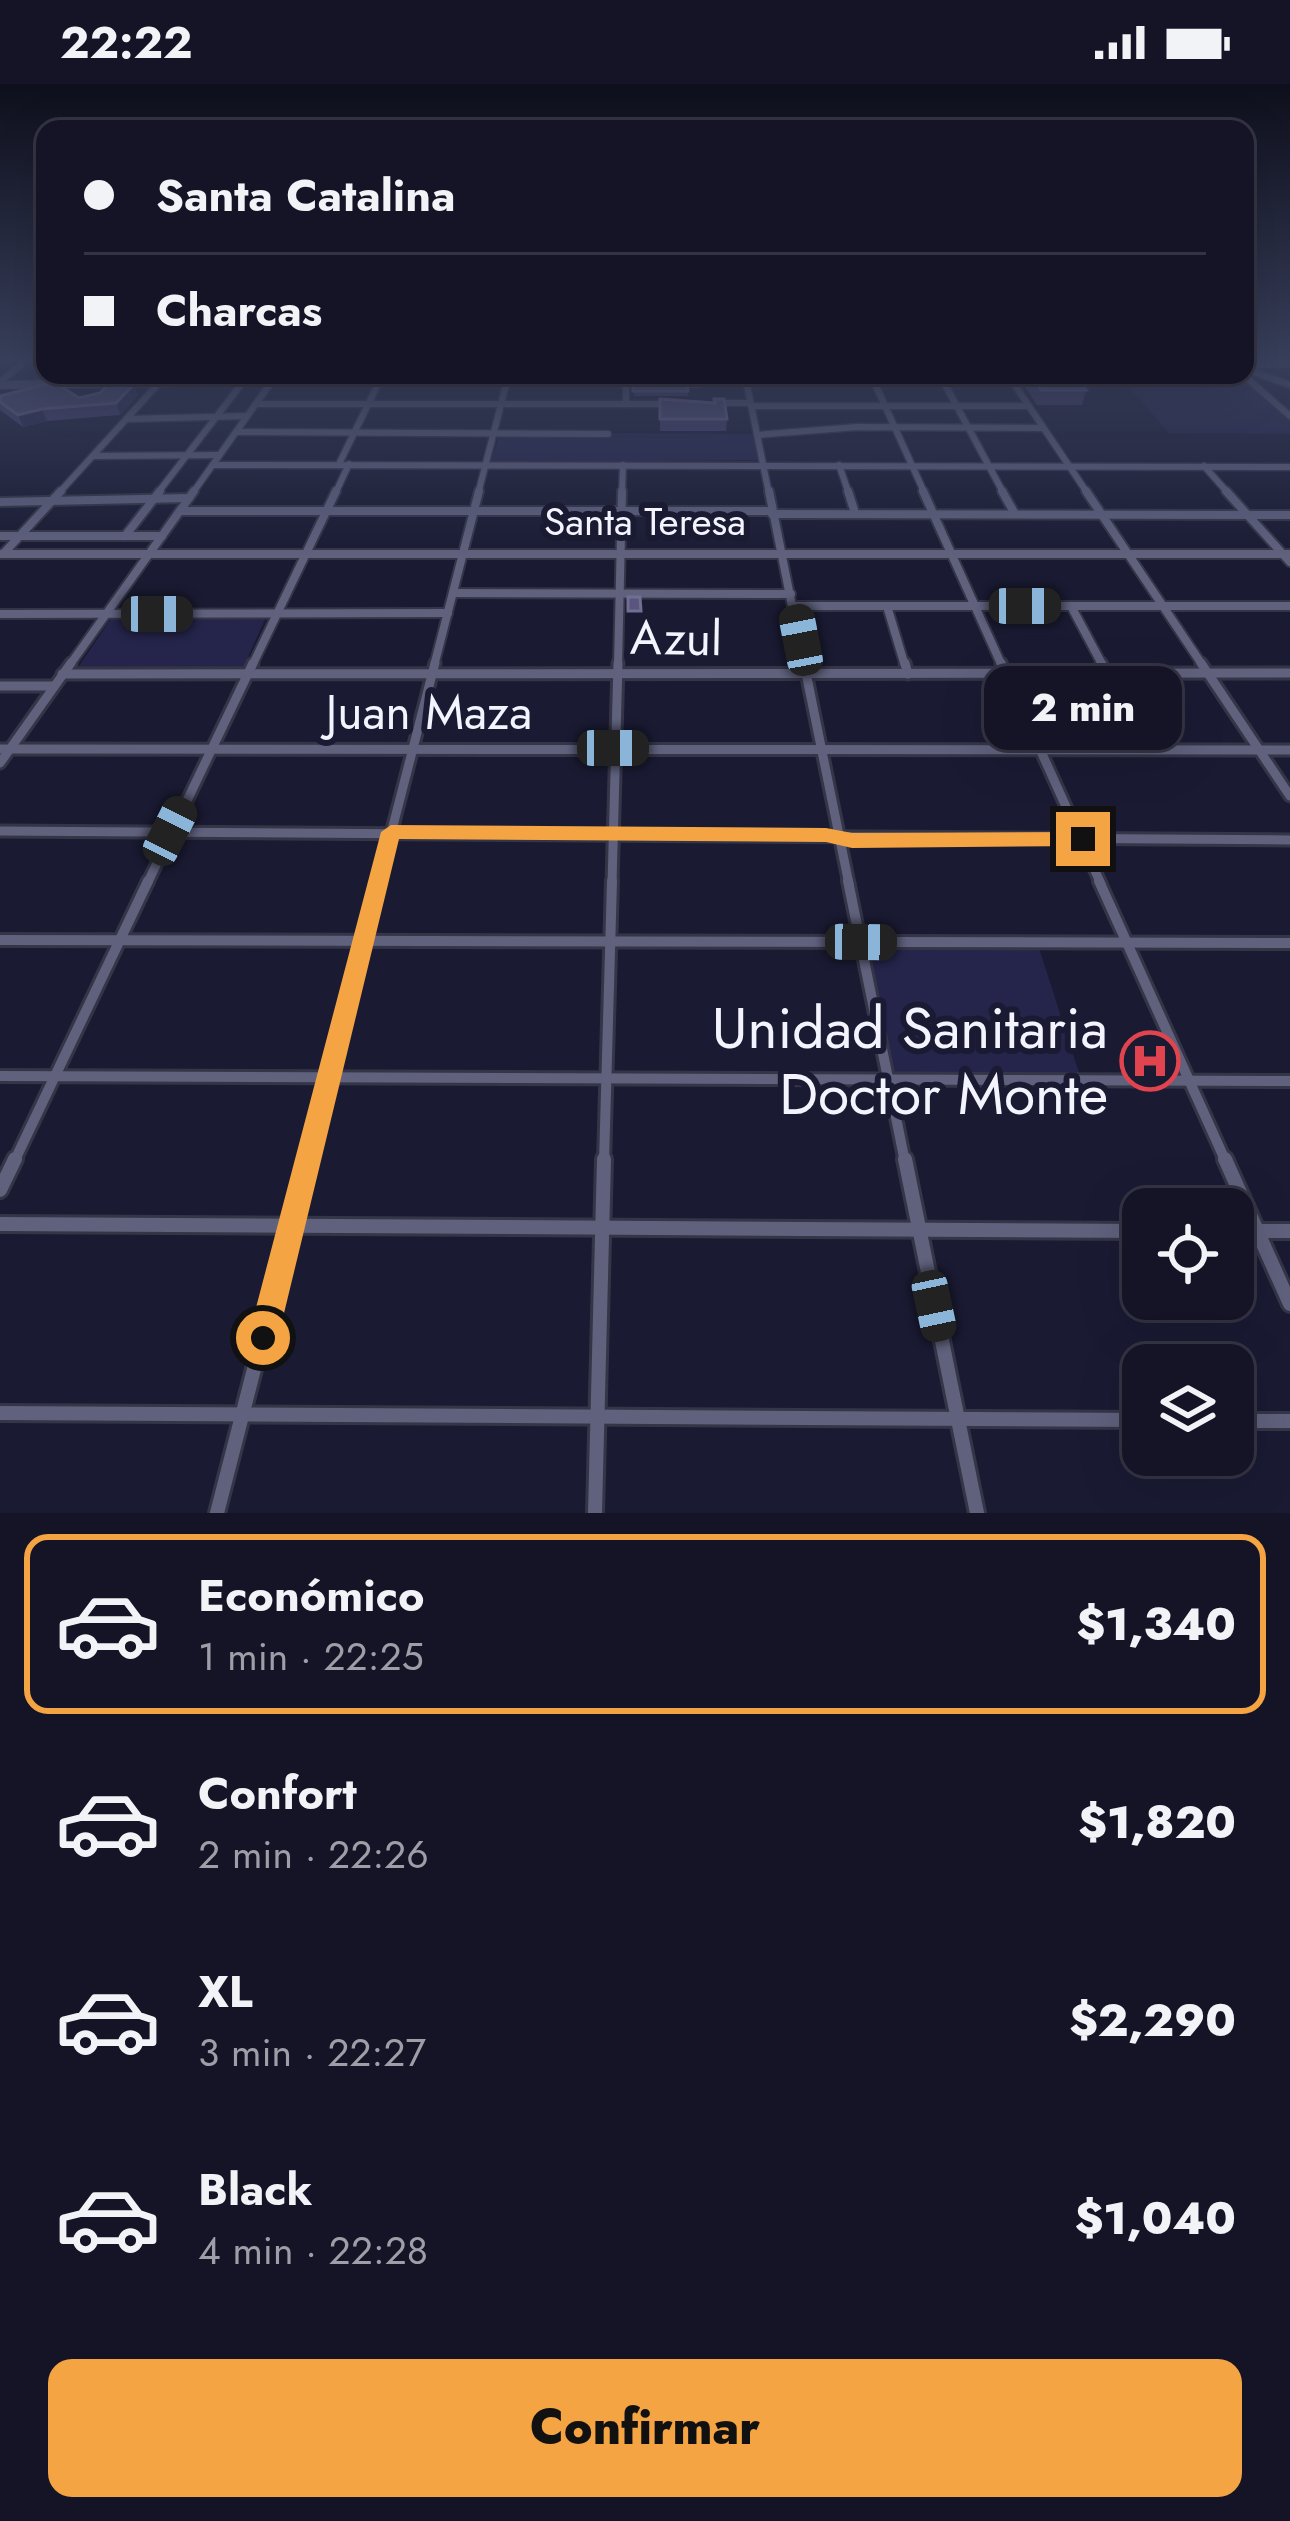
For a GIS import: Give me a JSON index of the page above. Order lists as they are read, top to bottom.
{
  "streets": {
    "street": ["Santa Teresa", "Azul", "Juan Maza"]
  },
  "places": {
    "hospital": ["Unidad Sanitaria Doctor Monte"]
  },
  "page": {
    "status": "22:22",
    "banner": ["Santa Catalina", "Charcas"],
    "bubble": "2 min",
    "list": [
      {
        "name": "Económico",
        "note": "1 min · 22:25",
        "value": "$1,340"
      },
      {
        "name": "Confort",
        "note": "2 min · 22:26",
        "value": "$1,820"
      },
      {
        "name": "XL",
        "note": "3 min · 22:27",
        "value": "$2,290"
      },
      {
        "name": "Black",
        "note": "4 min · 22:28",
        "value": "$1,040"
      }
    ],
    "buttons": "Confirmar"
  }
}
